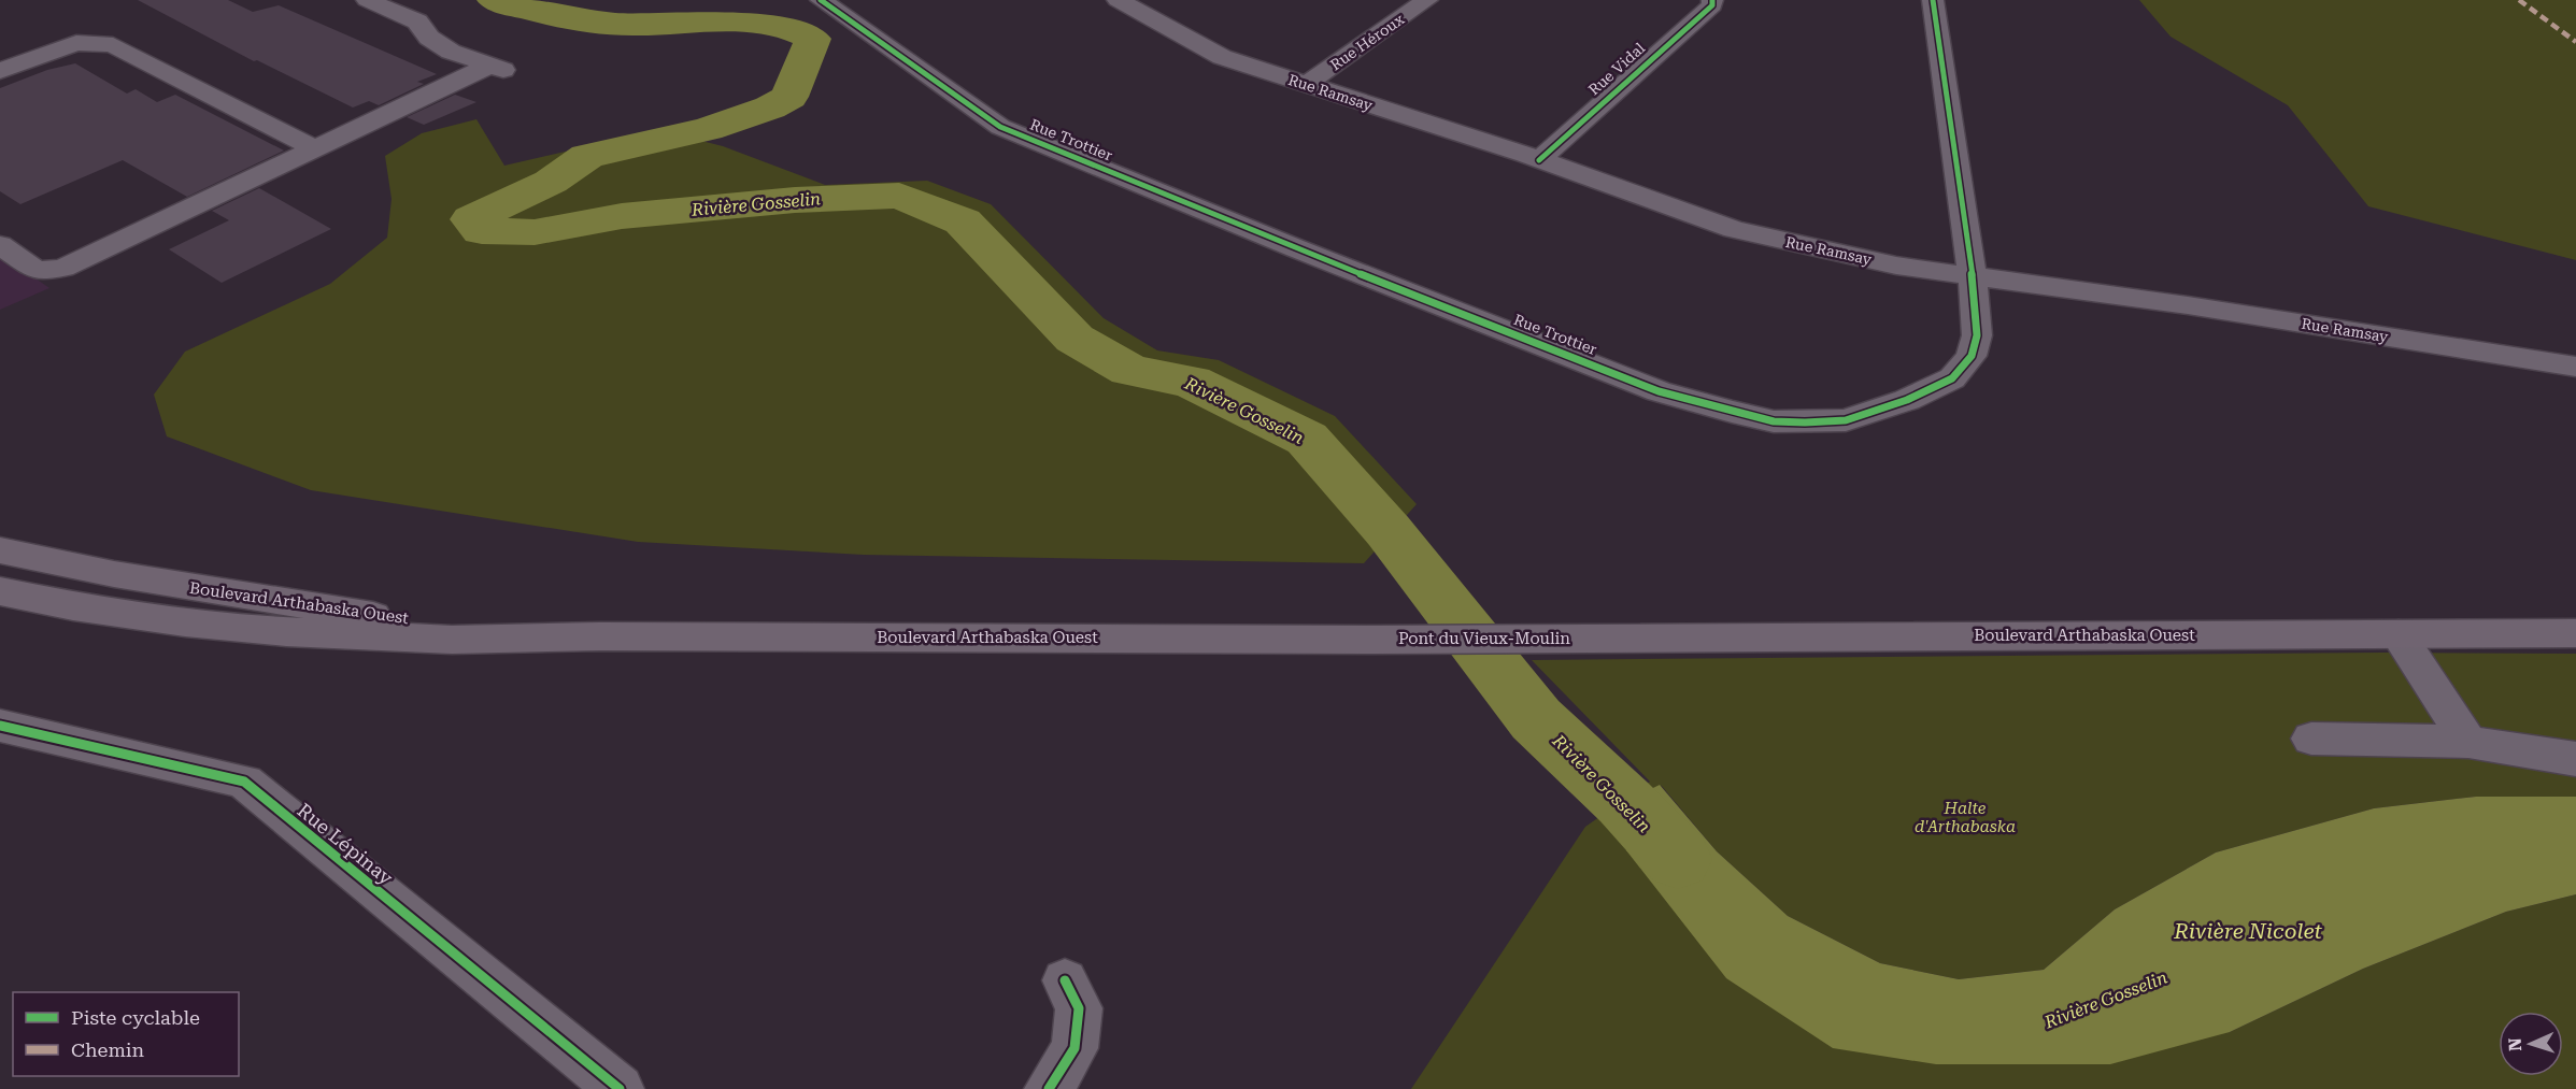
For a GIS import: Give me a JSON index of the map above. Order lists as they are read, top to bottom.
{
  "streets": {
    "main road": ["Boulevard Arthabaska Ouest", "Pont du Vieux-Moulin"],
    "street": [
      "Rue Héroux",
      "Rue Vidal",
      "Rue Ramsay",
      "Rue Trottier",
      "Rue Lépinay"
    ]
  },
  "crossings": [
    ["Rue Héroux", "Rue Ramsay"],
    ["Rue Vidal", "Rue Ramsay"],
    ["Rue Ramsay", "Rue Trottier"],
    ["Boulevard Arthabaska Ouest", "Pont du Vieux-Moulin"]
  ],
  "water": ["Rivière Gosselin", "Rivière Nicolet"],
  "parks": ["Halte d'Arthabaska"],
  "legend": ["Piste cyclable", "Chemin"],
  "north": "left"
}
